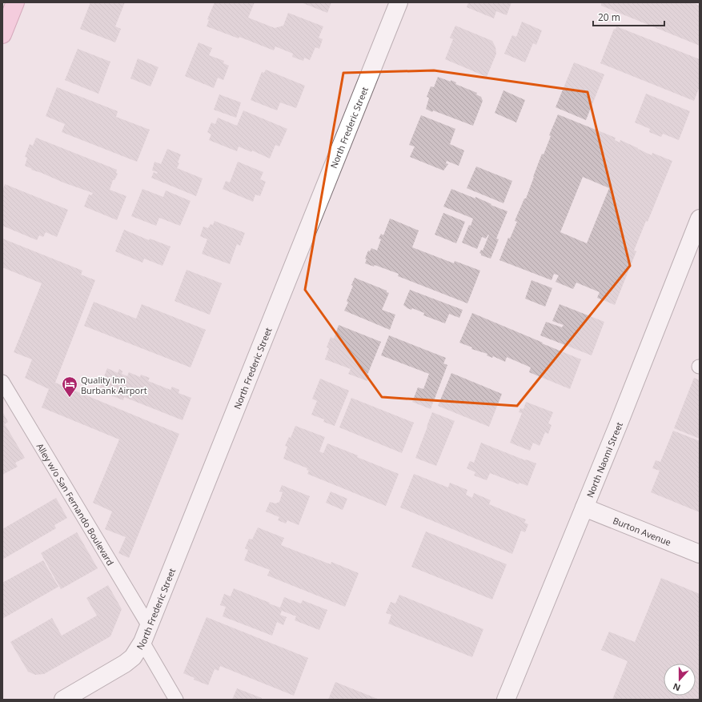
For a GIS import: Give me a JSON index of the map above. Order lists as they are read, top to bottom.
{
  "streets": {
    "street": ["North Frederic Street", "North Naomi Street", "Burton Avenue"],
    "lane": ["Alley w/o San Fernando Boulevard"]
  },
  "crossings": [
    ["North Frederic Street", "Alley w/o San Fernando Boulevard"],
    ["North Naomi Street", "Burton Avenue"]
  ],
  "places": {
    "hotel": ["Quality Inn Burbank Airport"]
  },
  "scale_bar": "20 m",
  "north": "bottom"
}
